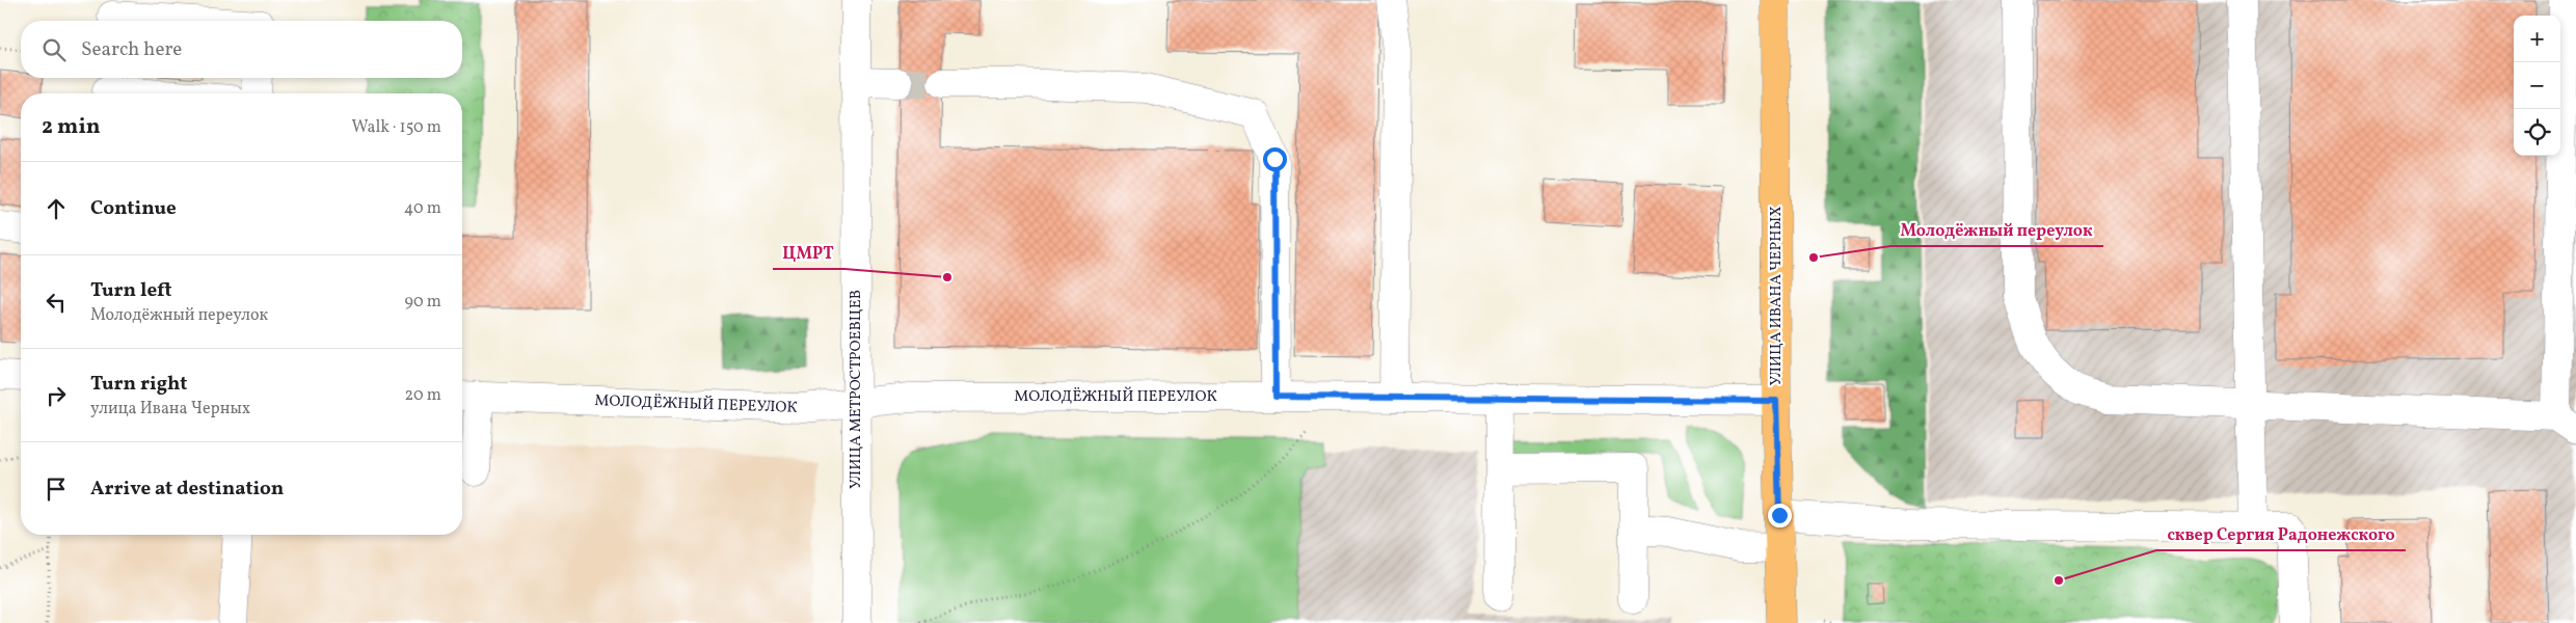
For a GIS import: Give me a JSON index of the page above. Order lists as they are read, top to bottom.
{
  "streets": {
    "main road": ["УЛИЦА ИВАНА ЧЕРНЫХ"],
    "street": ["УЛИЦА МЕТРОСТРОЕВЦЕВ", "МОЛОДЁЖНЫЙ ПЕРЕУЛОК"]
  },
  "crossings": [
    ["УЛИЦА ИВАНА ЧЕРНЫХ", "МОЛОДЁЖНЫЙ ПЕРЕУЛОК"],
    ["УЛИЦА МЕТРОСТРОЕВЦЕВ", "МОЛОДЁЖНЫЙ ПЕРЕУЛОК"]
  ],
  "places": ["Молодёжный переулок", "ЦМРТ", "сквер Сергия Радонежского"],
  "page": {
    "map_buttons": ["+", "−"],
    "search": "Search here",
    "heading": ["2 min", "Walk · 150 m"],
    "list": [
      ["Continue", "40 m"],
      ["Turn left", "Молодёжный переулок", "90 m"],
      ["Turn right", "улица Ивана Черных", "20 m"],
      "Arrive at destination"
    ]
  }
}
